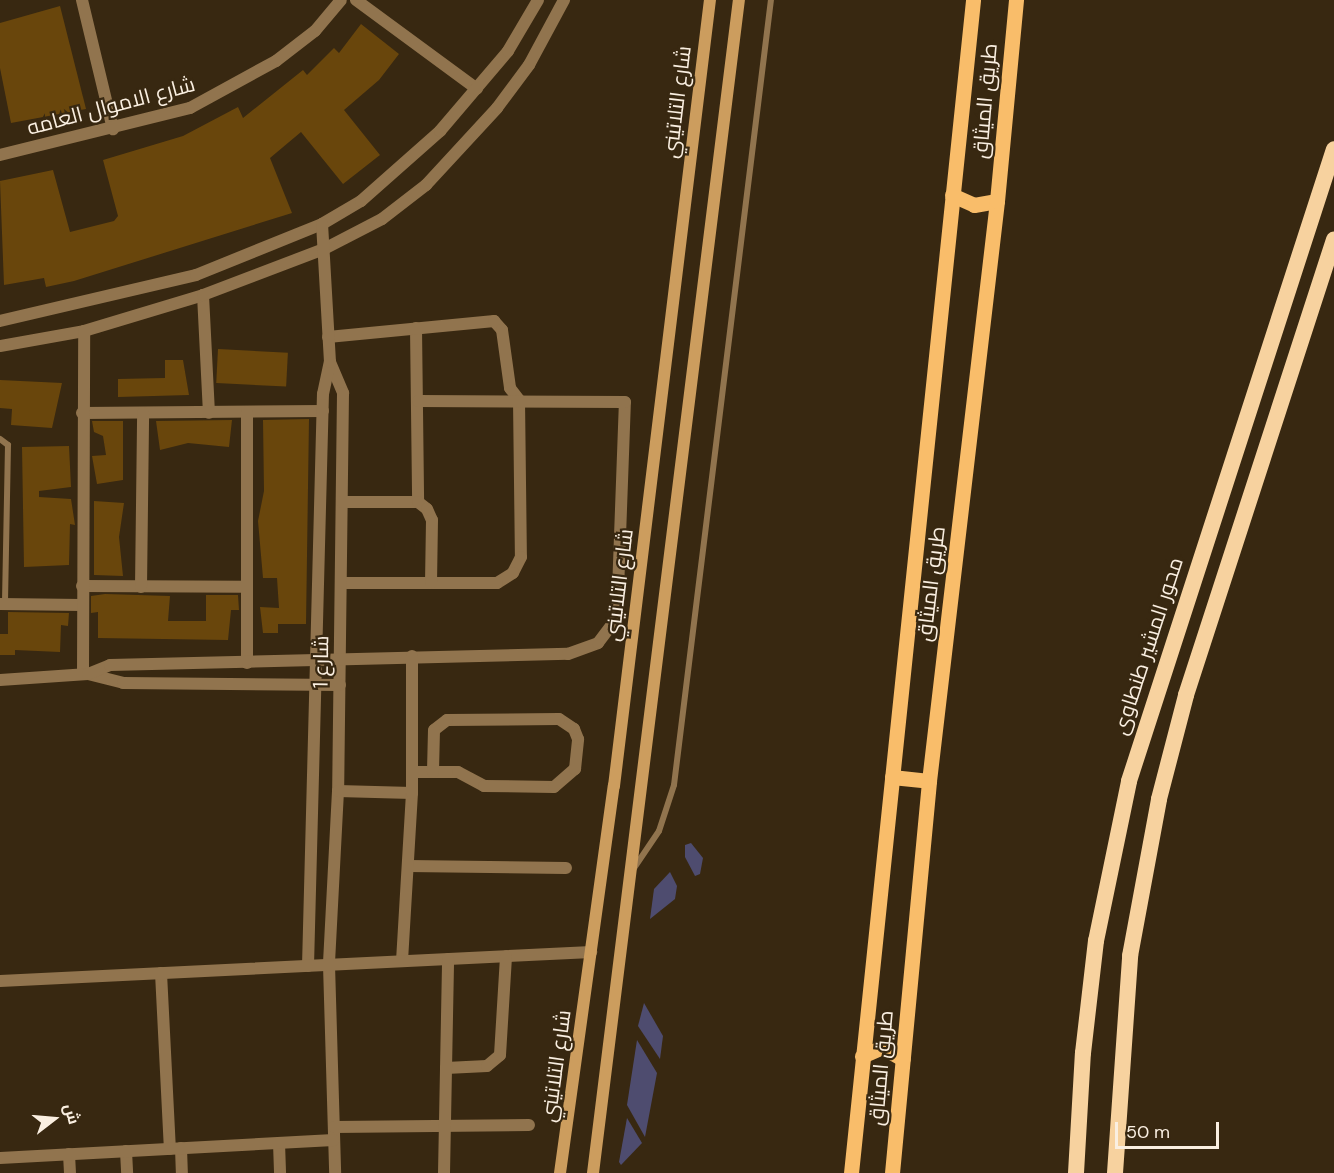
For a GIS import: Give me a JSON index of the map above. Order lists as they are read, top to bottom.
{
  "streets": {
    "highway": ["محور المشير طنطاوى"],
    "main road": ["طريق الميثاق", "شارع التلاتيني"],
    "street": ["شارع الاموال العامه", "شارع 1"]
  },
  "scale_bar": "50 m",
  "north": "right"
}
